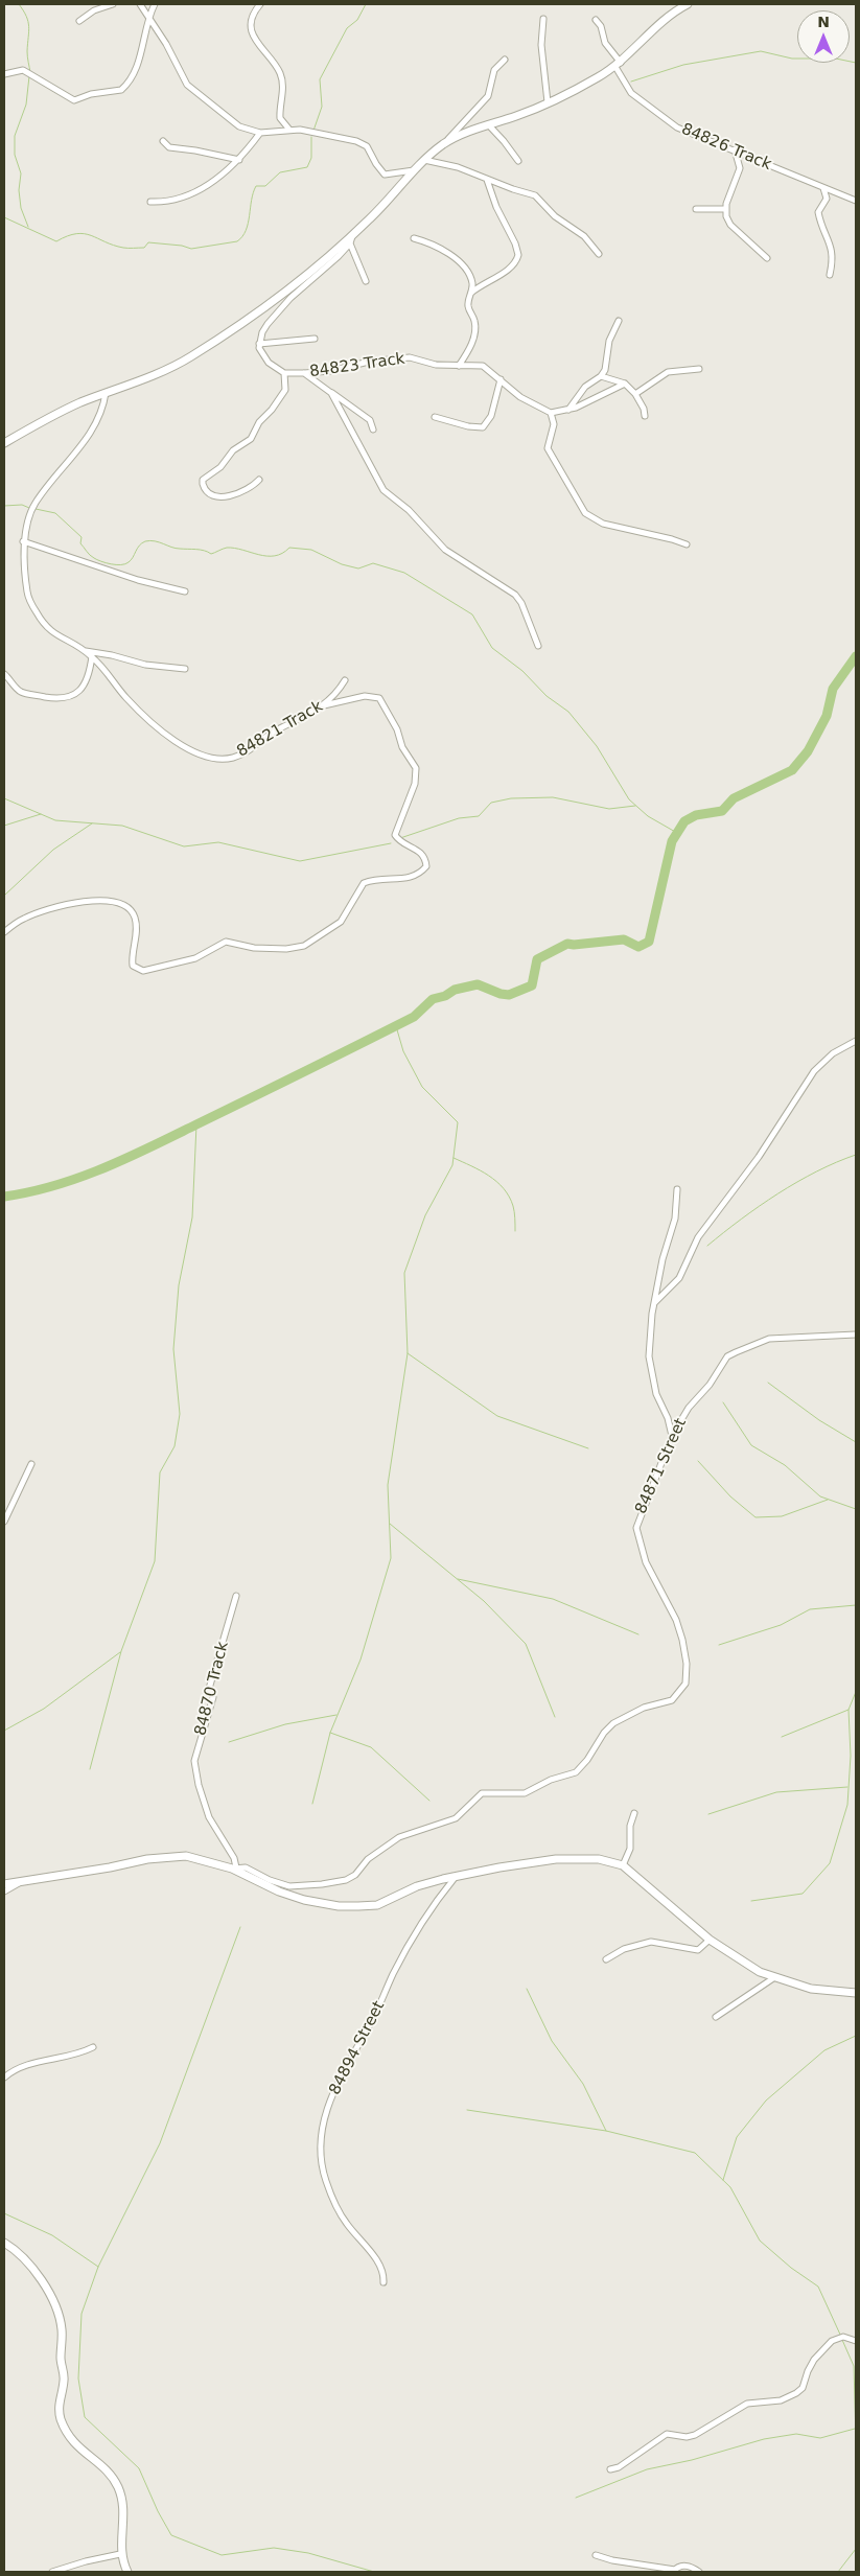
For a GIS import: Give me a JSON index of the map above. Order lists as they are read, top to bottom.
{
  "streets": {
    "street": [
      "84826 Track",
      "84823 Track",
      "84821 Track",
      "84871 Street",
      "84870 Track",
      "84894 Street"
    ]
  },
  "crossings": [
    ["84871 Street", "84870 Track"]
  ],
  "north": "top"
}
